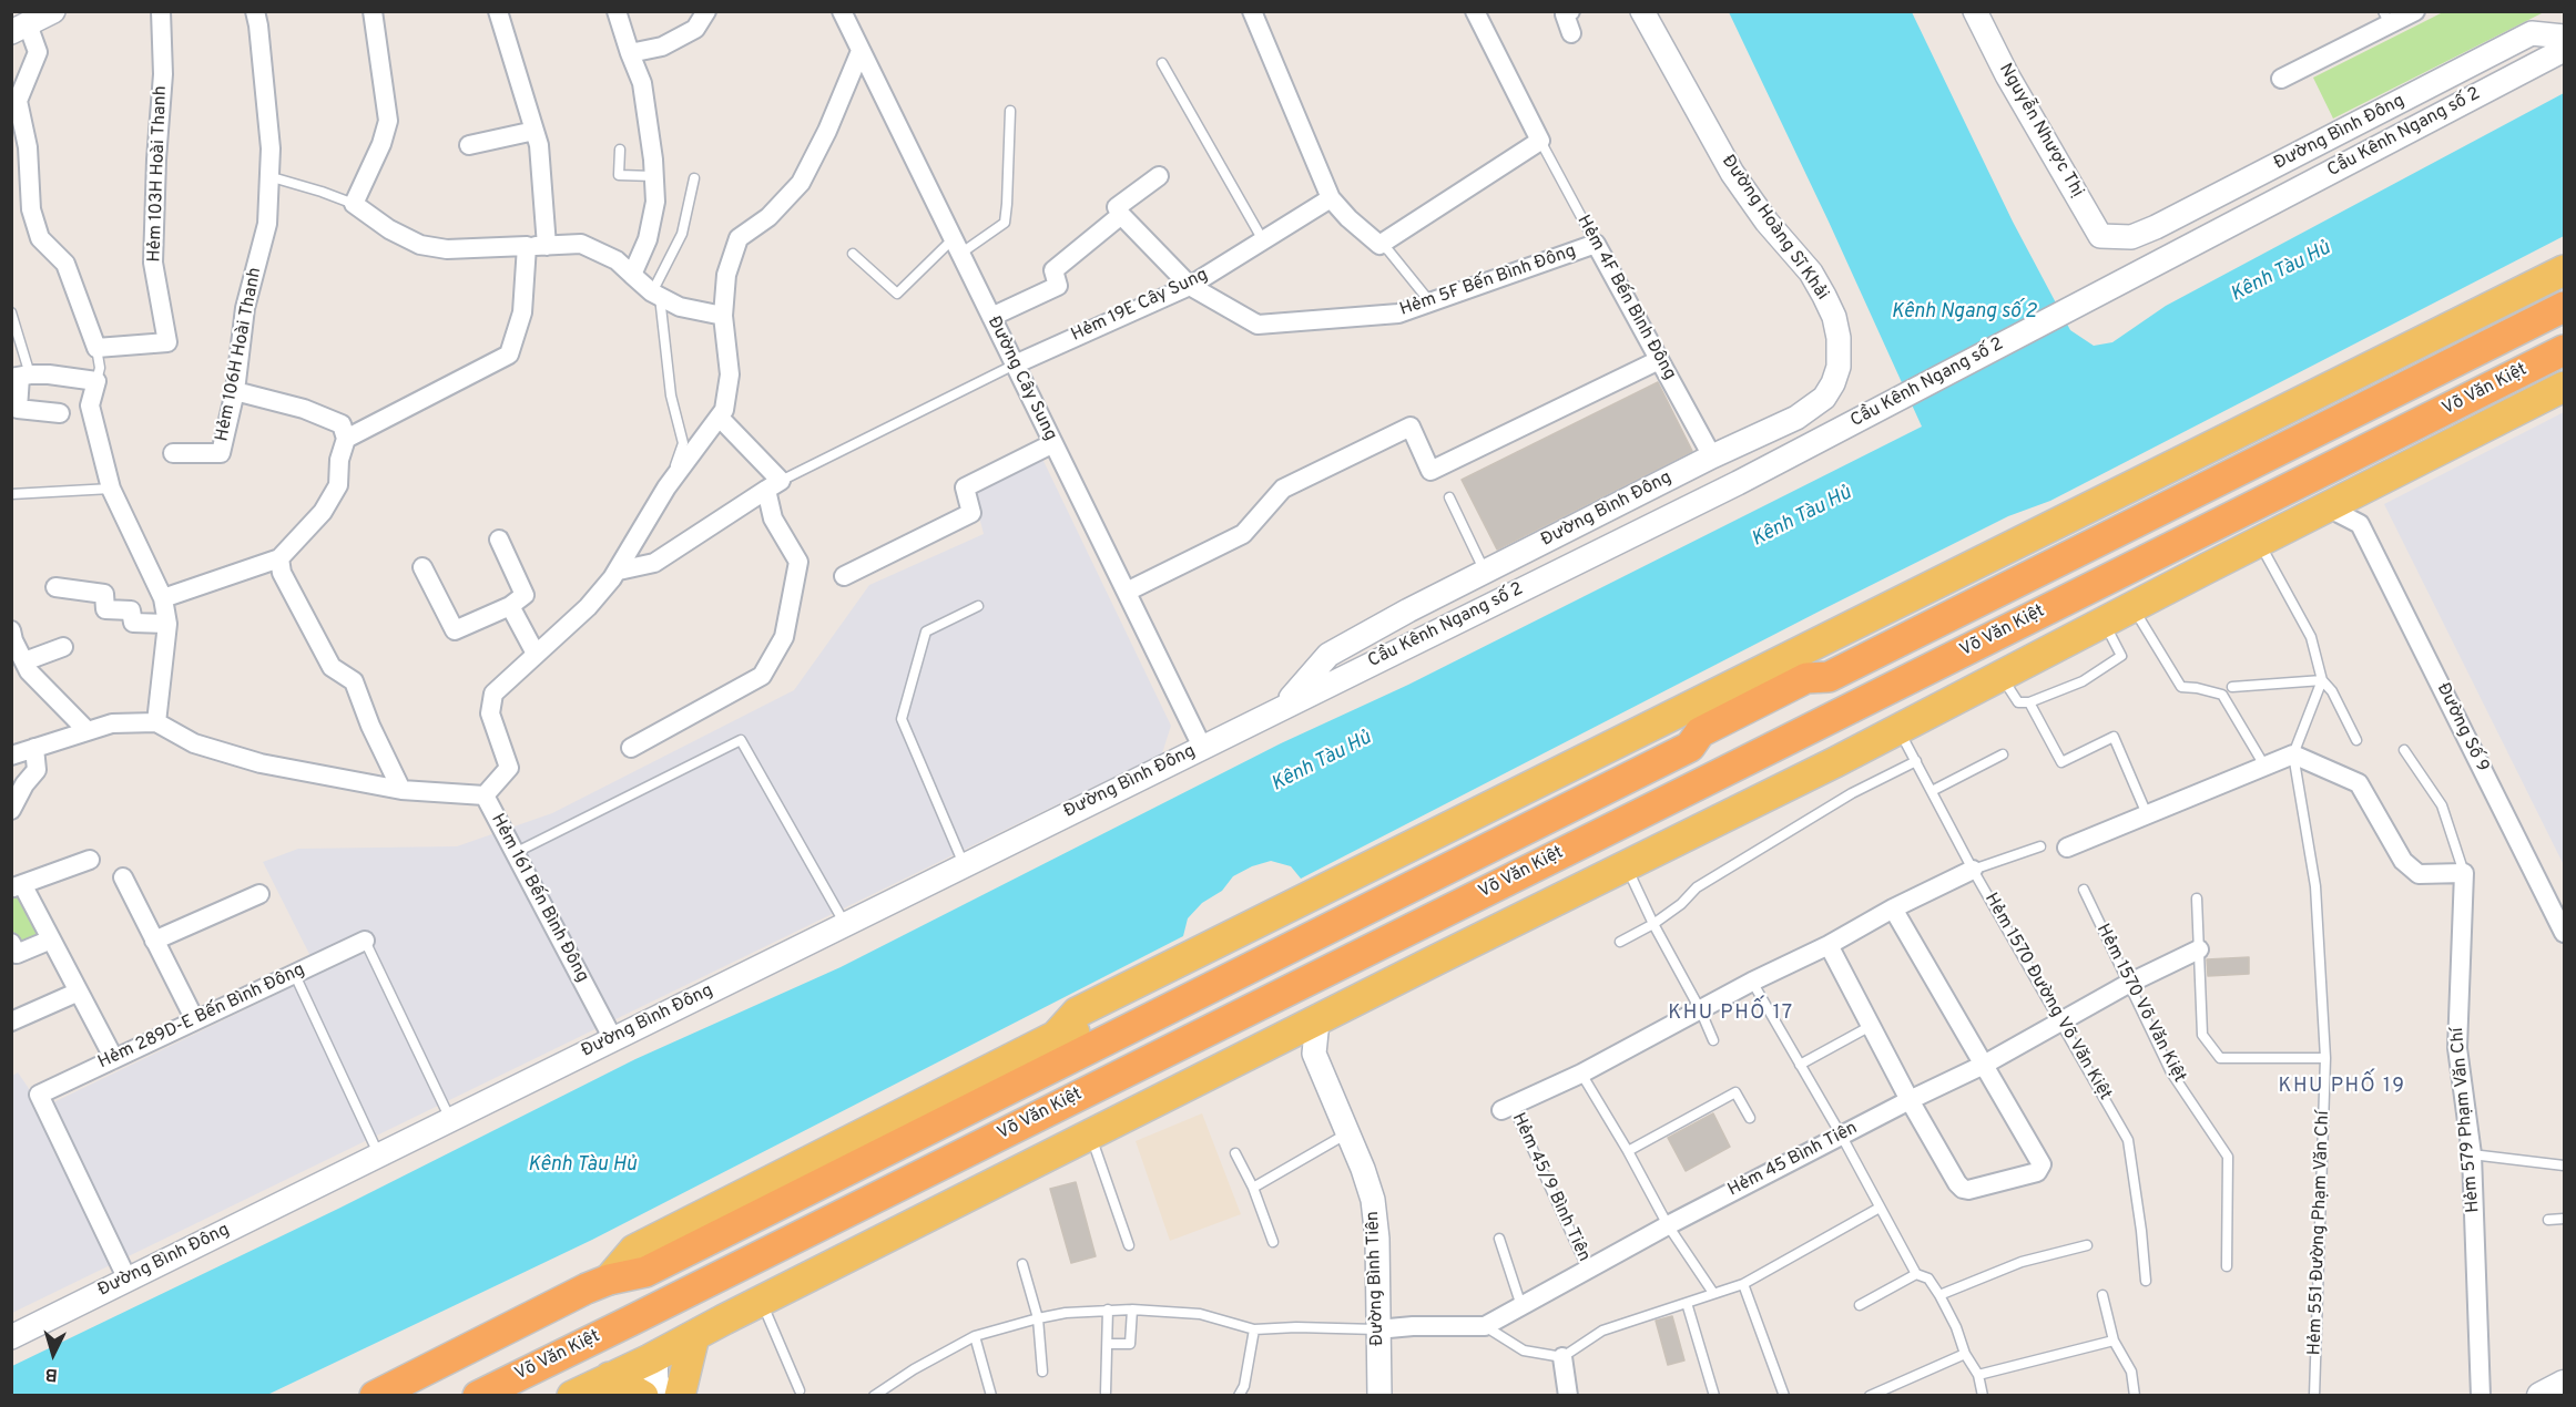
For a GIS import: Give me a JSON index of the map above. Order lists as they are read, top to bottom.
{
  "streets": {
    "highway": ["Võ Văn Kiệt"],
    "street": [
      "Nguyễn Nhược Thị",
      "Đường Bình Đông",
      "Cầu Kênh Ngang số 2",
      "Hẻm 103H Hoài Thanh",
      "Đường Hoàng Sĩ Khải",
      "Hẻm 5F Bến Bình Đông",
      "Hẻm 4F Bến Bình Đông",
      "Hẻm 19E Cây Sung",
      "Hẻm 106H Hoài Thanh",
      "Đường Cây Sung",
      "Đường Số 9",
      "Hẻm 161 Bến Bình Đông",
      "Hẻm 289D-E Bến Bình Đông",
      "Hẻm 579 Phạm Văn Chí",
      "Hẻm 45 Bình Tiên",
      "Đường Bình Tiên"
    ],
    "lane": [
      "Hẻm 1570 Đường Võ Văn Kiệt",
      "Hẻm 1570 Võ Văn Kiệt",
      "Hẻm 45/9 Bình Tiên",
      "Hẻm 551 Đường Phạm Văn Chí"
    ]
  },
  "crossings": [
    ["Nguyễn Nhược Thị", "Đường Bình Đông"],
    ["Đường Bình Đông", "Cầu Kênh Ngang số 2"],
    ["Đường Bình Đông", "Đường Hoàng Sĩ Khải"],
    ["Đường Bình Đông", "Hẻm 4F Bến Bình Đông"],
    ["Đường Bình Đông", "Đường Cây Sung"],
    ["Đường Bình Đông", "Hẻm 161 Bến Bình Đông"],
    ["Đường Bình Đông", "Hẻm 289D-E Bến Bình Đông"],
    ["Hẻm 5F Bến Bình Đông", "Hẻm 4F Bến Bình Đông"],
    ["Hẻm 5F Bến Bình Đông", "Hẻm 19E Cây Sung"],
    ["Hẻm 19E Cây Sung", "Đường Cây Sung"],
    ["Võ Văn Kiệt", "Hẻm 1570 Đường Võ Văn Kiệt"],
    ["Võ Văn Kiệt", "Đường Bình Tiên"],
    ["Hẻm 1570 Đường Võ Văn Kiệt", "Hẻm 45 Bình Tiên"],
    ["Hẻm 1570 Võ Văn Kiệt", "Hẻm 45 Bình Tiên"],
    ["Hẻm 45 Bình Tiên", "Hẻm 45/9 Bình Tiên"],
    ["Hẻm 45 Bình Tiên", "Đường Bình Tiên"]
  ],
  "districts": ["KHU PHỐ 17", "KHU PHỐ 19"],
  "water": ["Kênh Tàu Hủ", "Kênh Ngang số 2"],
  "north": "bottom"
}
